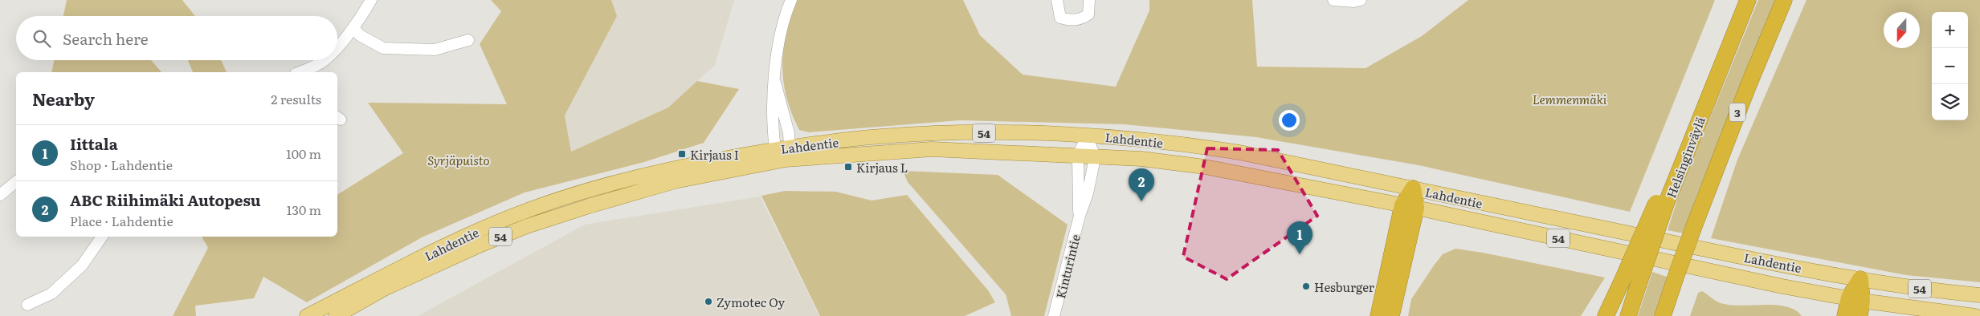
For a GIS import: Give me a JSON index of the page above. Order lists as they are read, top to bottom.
{
  "streets": {
    "highway": ["3", "Helsinginväylä"],
    "main road": ["54", "Lahdentie"],
    "street": ["Kinturintie"]
  },
  "crossings": [
    ["Lahdentie", "Kinturintie"]
  ],
  "parks": ["Lemmenmäki", "Syrjäpuisto"],
  "places": {
    "transit": ["Kirjaus I", "Kirjaus L"],
    "other": ["Hesburger", "Zymotec Oy"]
  },
  "north": "bottom",
  "page": {
    "map_buttons": ["+", "−"],
    "search": "Search here",
    "heading": ["Nearby", "2 results"],
    "list": [
      {
        "mark": "1",
        "name": "Iittala",
        "note": "Shop · Lahdentie",
        "value": "100 m"
      },
      {
        "mark": "2",
        "name": "ABC Riihimäki Autopesu",
        "note": "Place · Lahdentie",
        "value": "130 m"
      }
    ],
    "pins": ["2", "1"]
  }
}
